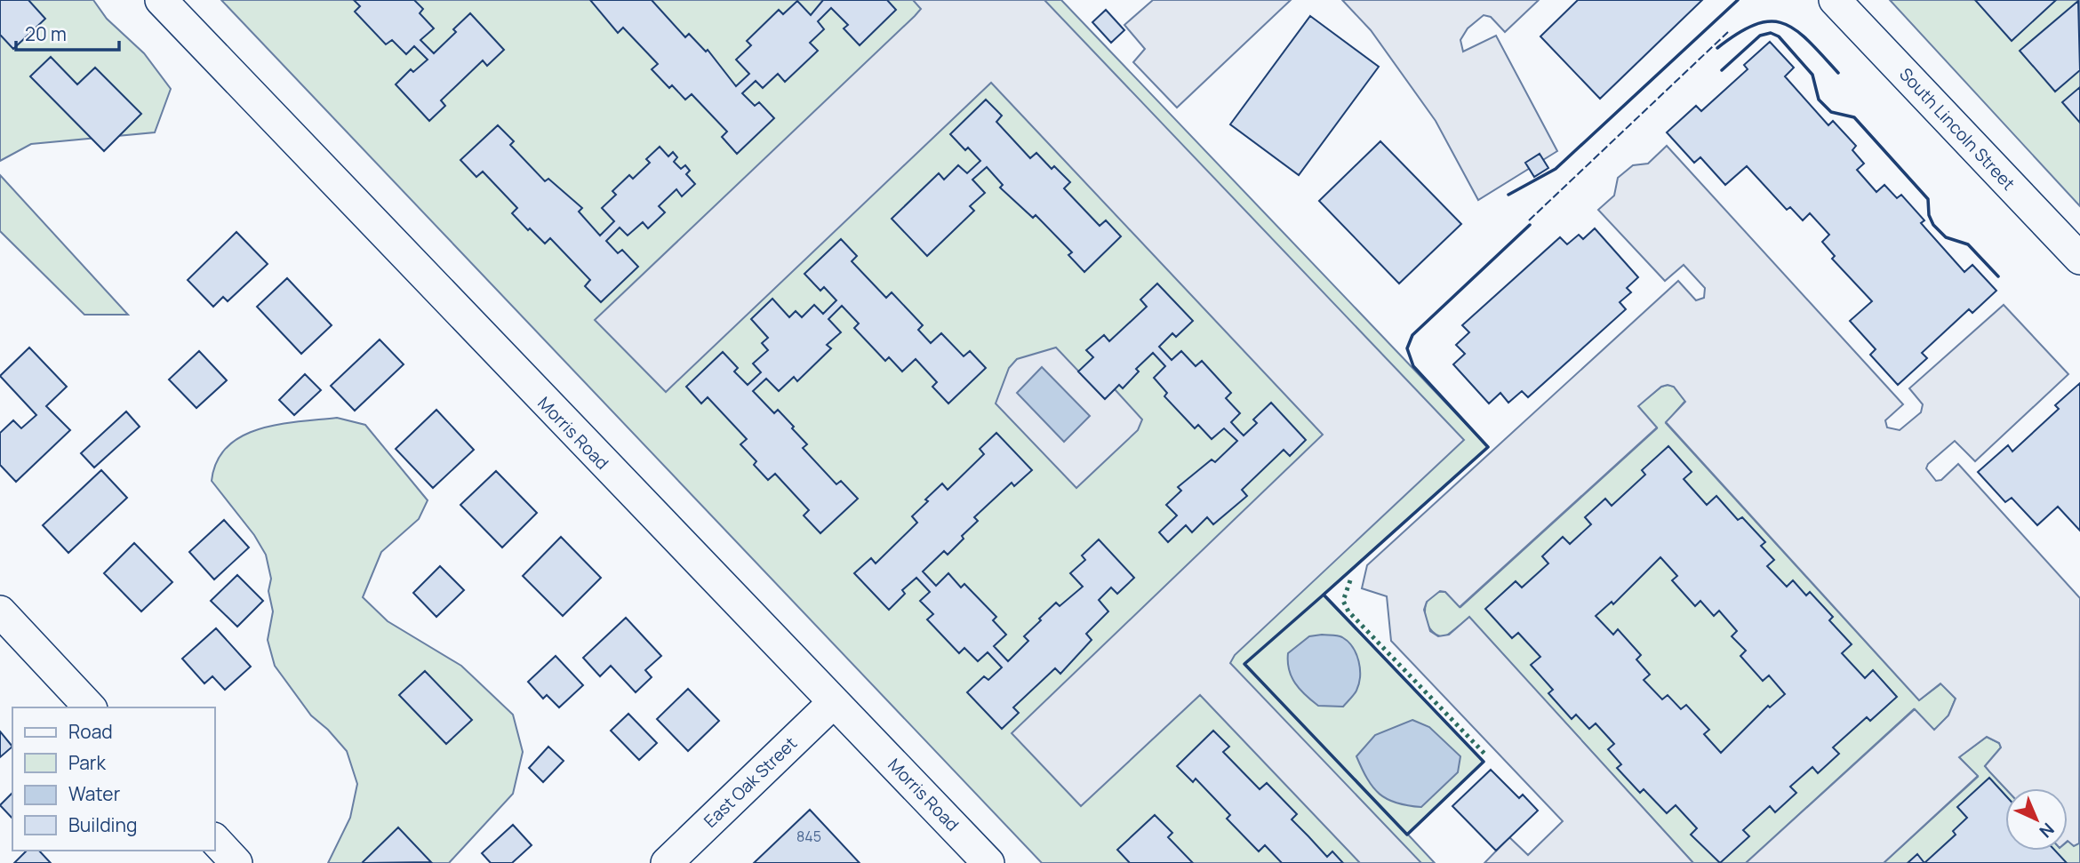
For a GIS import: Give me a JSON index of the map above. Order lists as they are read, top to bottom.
{
  "streets": {
    "street": ["South Lincoln Street", "Morris Road", "East Oak Street"]
  },
  "crossings": [
    ["Morris Road", "East Oak Street"]
  ],
  "house_numbers": ["845"],
  "legend": [
    "Road",
    "Park",
    "Water",
    "Building"
  ],
  "scale_bar": "20 m",
  "north": "bottom right"
}
